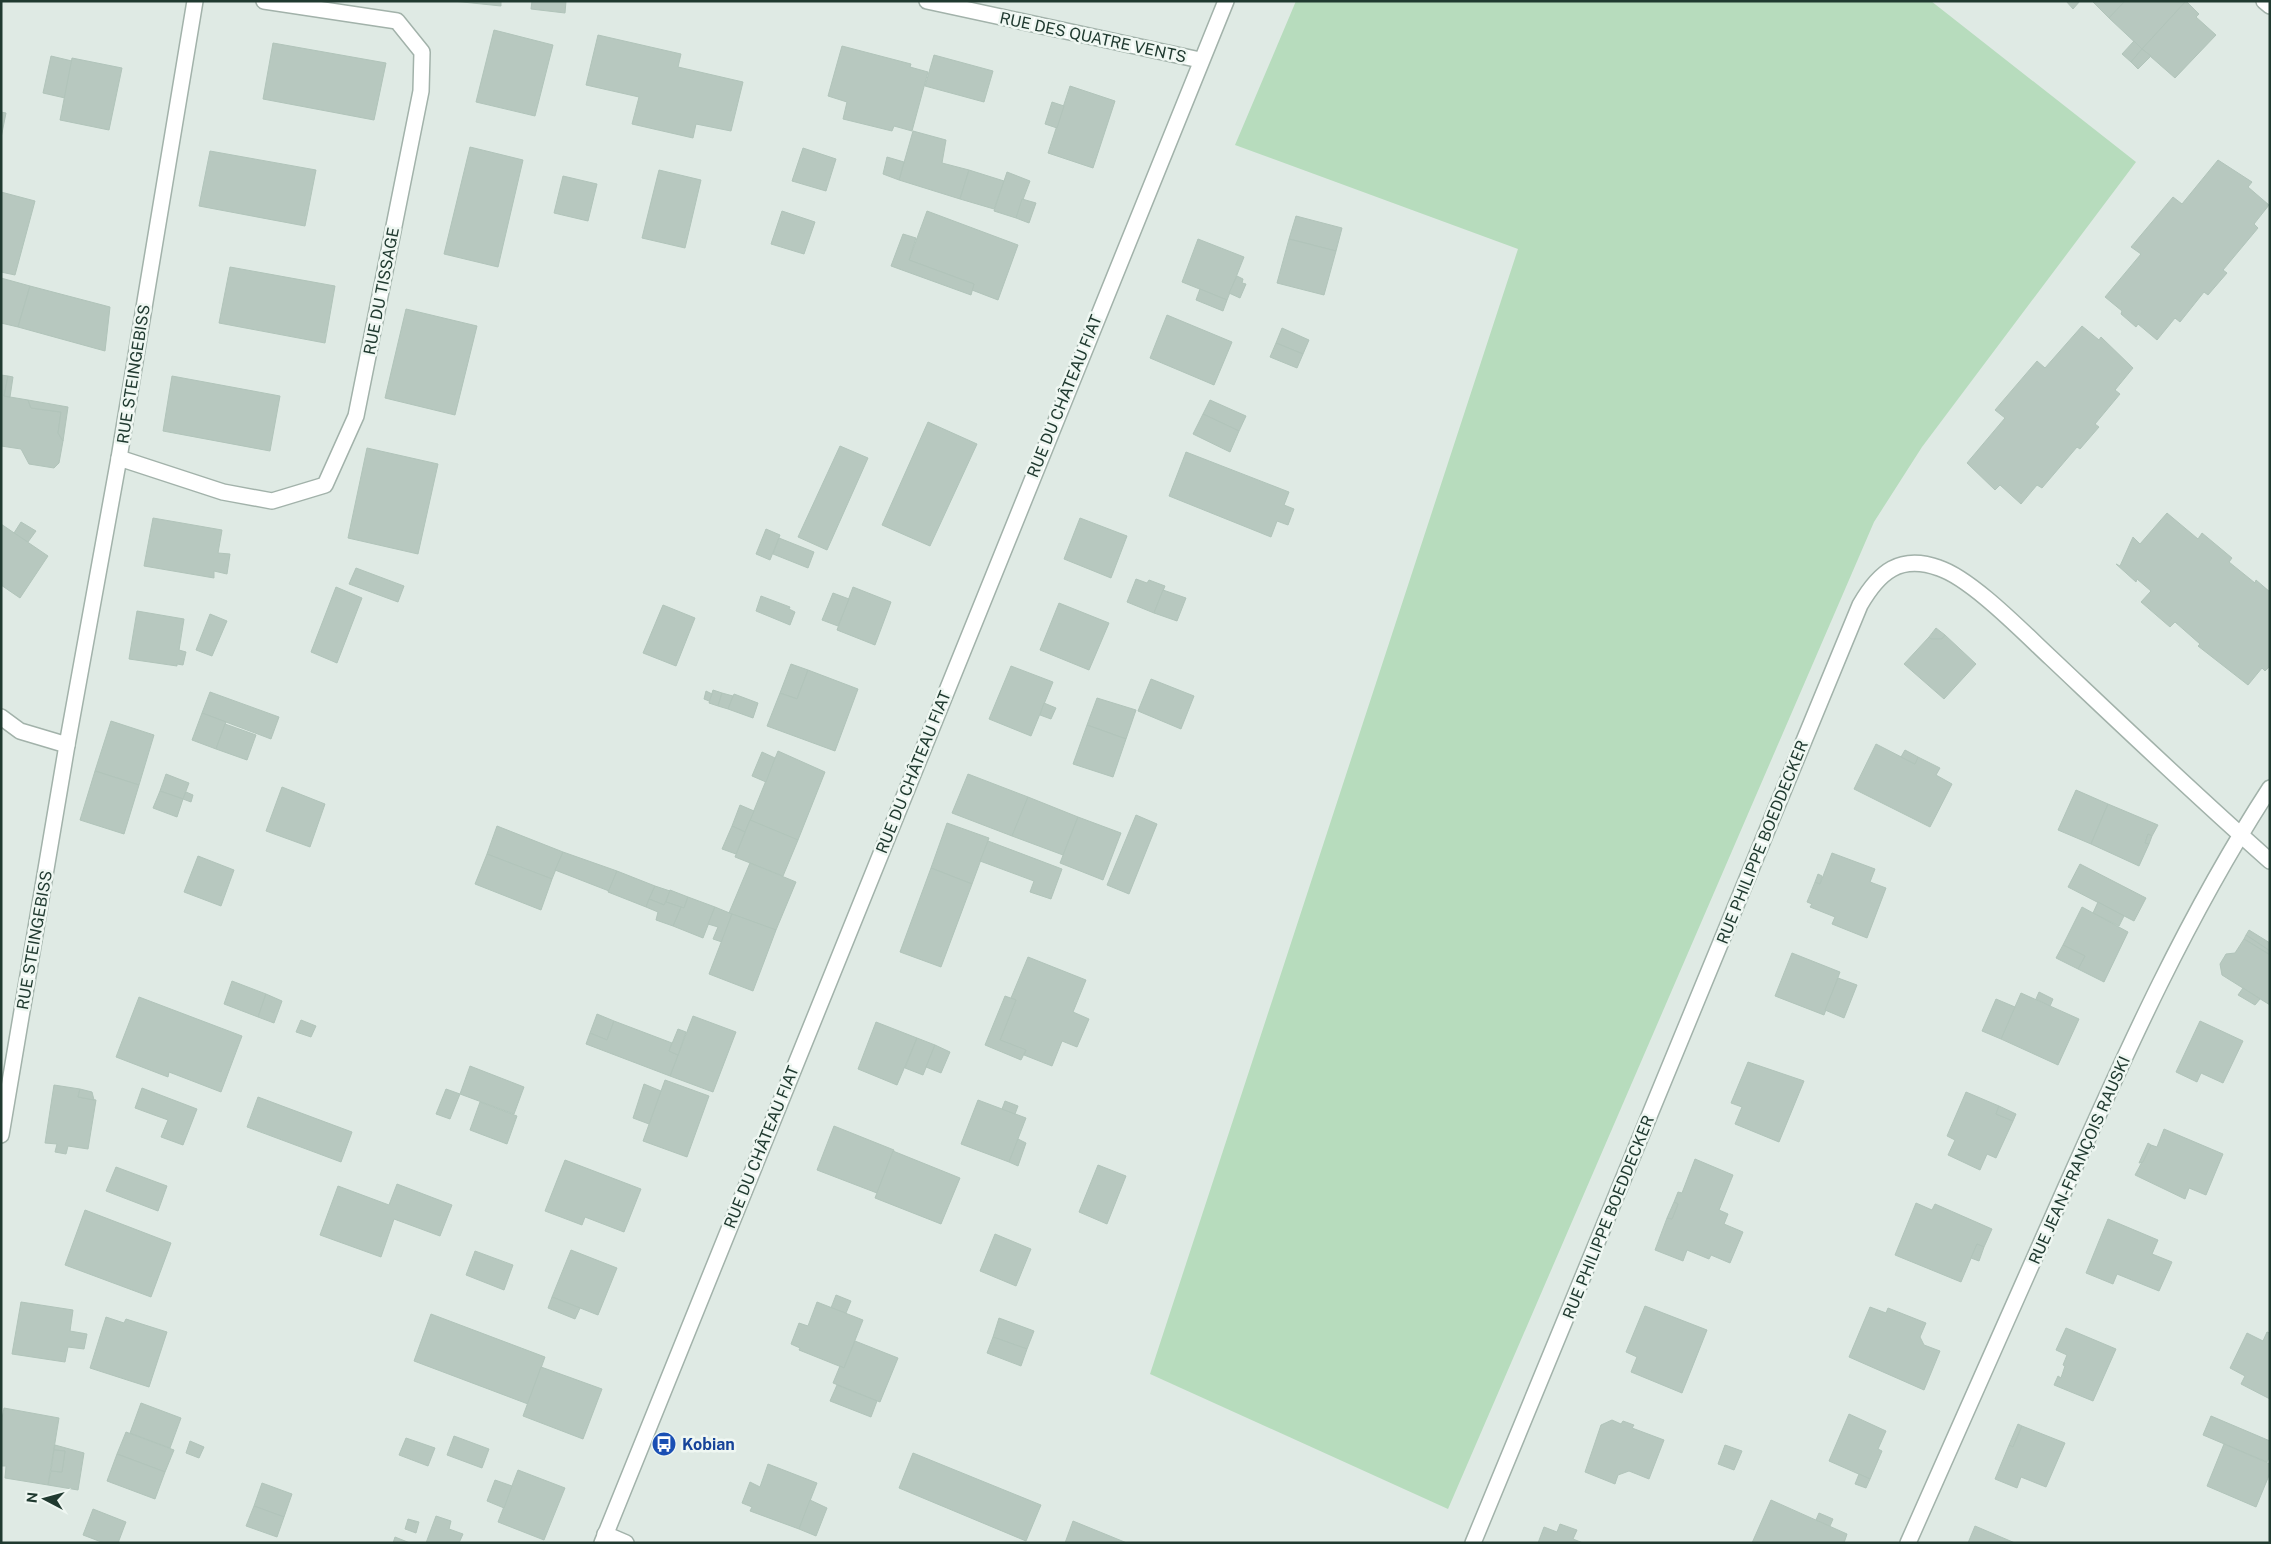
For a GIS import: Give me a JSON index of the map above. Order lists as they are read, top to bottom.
{
  "streets": {
    "street": [
      "RUE DES QUATRE VENTS",
      "RUE DU TISSAGE",
      "RUE STEINGEBISS",
      "RUE DU CHÂTEAU FIAT",
      "RUE PHILIPPE BOEDDECKER",
      "RUE JEAN-FRANÇOIS RAUSKI"
    ]
  },
  "crossings": [
    ["RUE DES QUATRE VENTS", "RUE DU CHÂTEAU FIAT"],
    ["RUE DU TISSAGE", "RUE STEINGEBISS"],
    ["RUE PHILIPPE BOEDDECKER", "RUE JEAN-FRANÇOIS RAUSKI"]
  ],
  "places": {
    "bus stop": ["Kobian"]
  },
  "north": "left"
}
